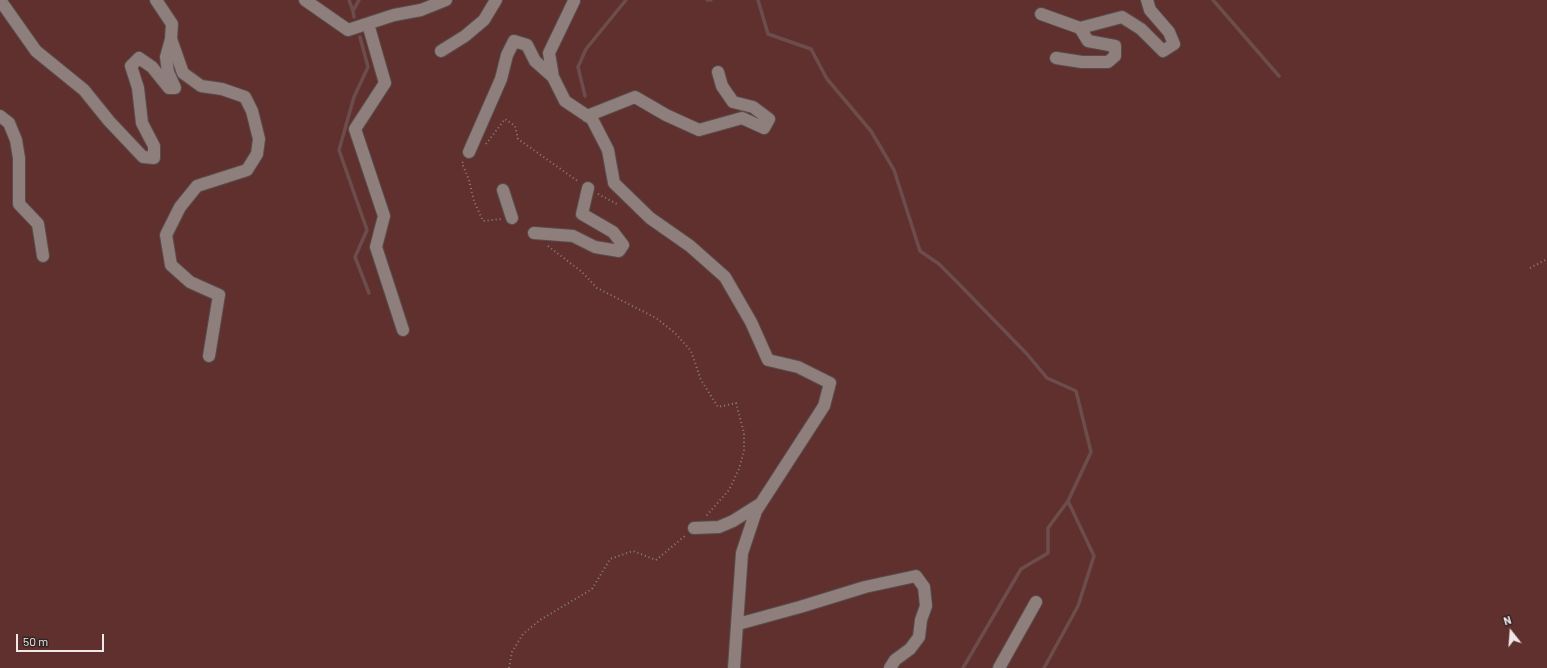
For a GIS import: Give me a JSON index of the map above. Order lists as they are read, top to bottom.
{
  "scale_bar": "50 m",
  "north": "top"
}
